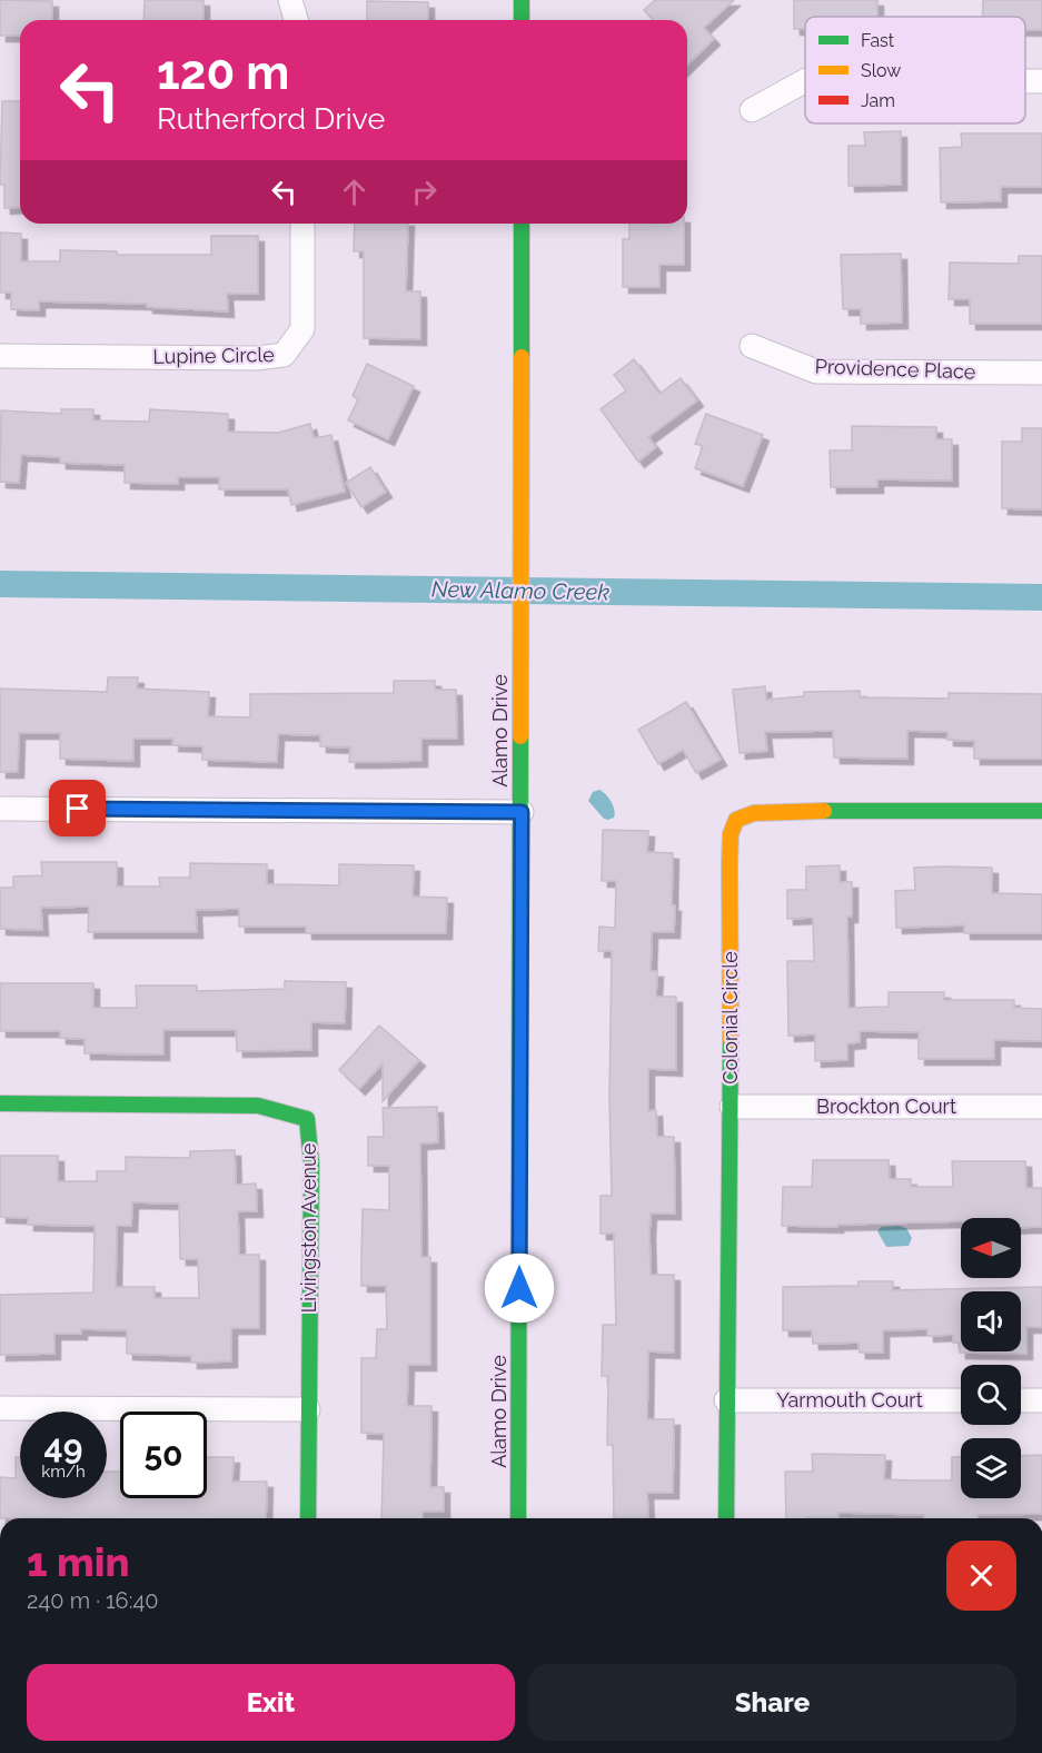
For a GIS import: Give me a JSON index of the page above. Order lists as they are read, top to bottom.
{
  "streets": {
    "street": [
      "Lupine Circle",
      "Providence Place",
      "Alamo Drive",
      "Colonial Circle",
      "Brockton Court",
      "Livingston Avenue",
      "Yarmouth Court"
    ]
  },
  "crossings": [
    ["Colonial Circle", "Brockton Court"],
    ["Colonial Circle", "Yarmouth Court"]
  ],
  "water": ["New Alamo Creek"],
  "legend": ["Fast", "Slow", "Jam"],
  "north": "left",
  "page": {
    "turn": ["120 m", "Rutherford Drive"],
    "speed": "49 km/h",
    "limit": "50",
    "heading": ["1 min", "240 m · 16:40"],
    "buttons": ["Exit", "Share"]
  }
}
